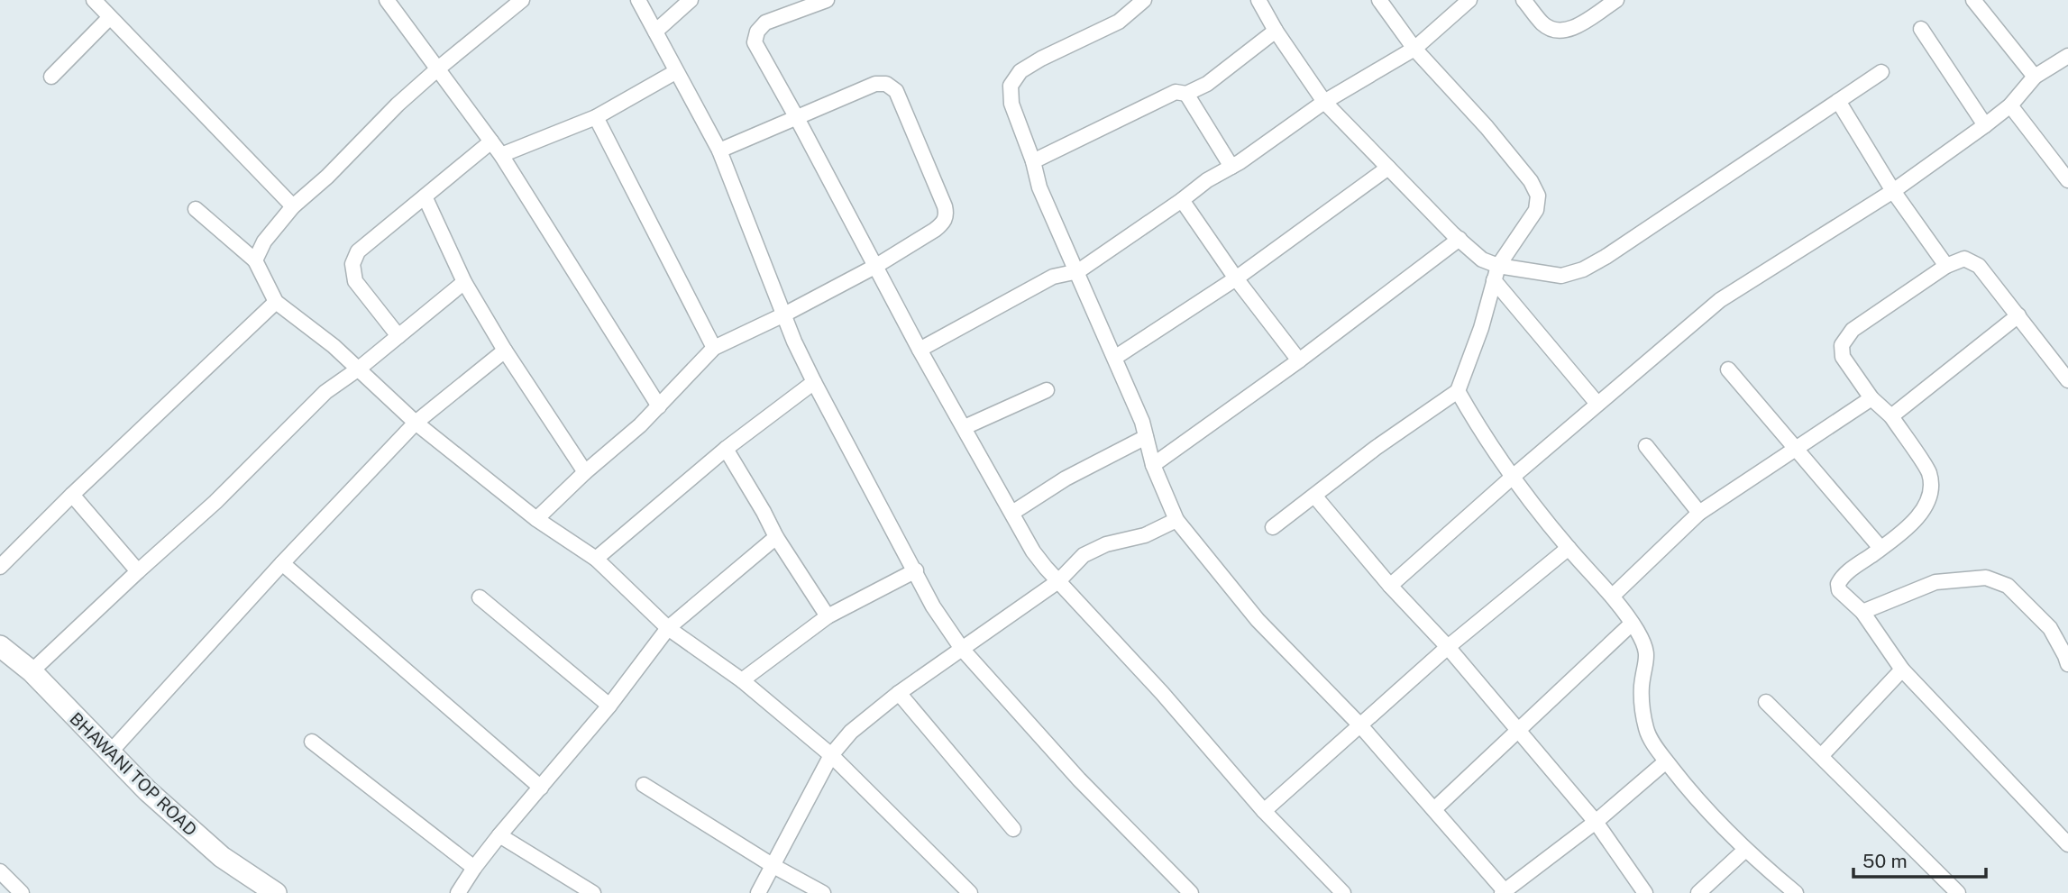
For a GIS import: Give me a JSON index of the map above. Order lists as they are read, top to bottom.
{
  "streets": {
    "street": ["BHAWANI TOP ROAD"]
  },
  "scale_bar": "50 m"
}
